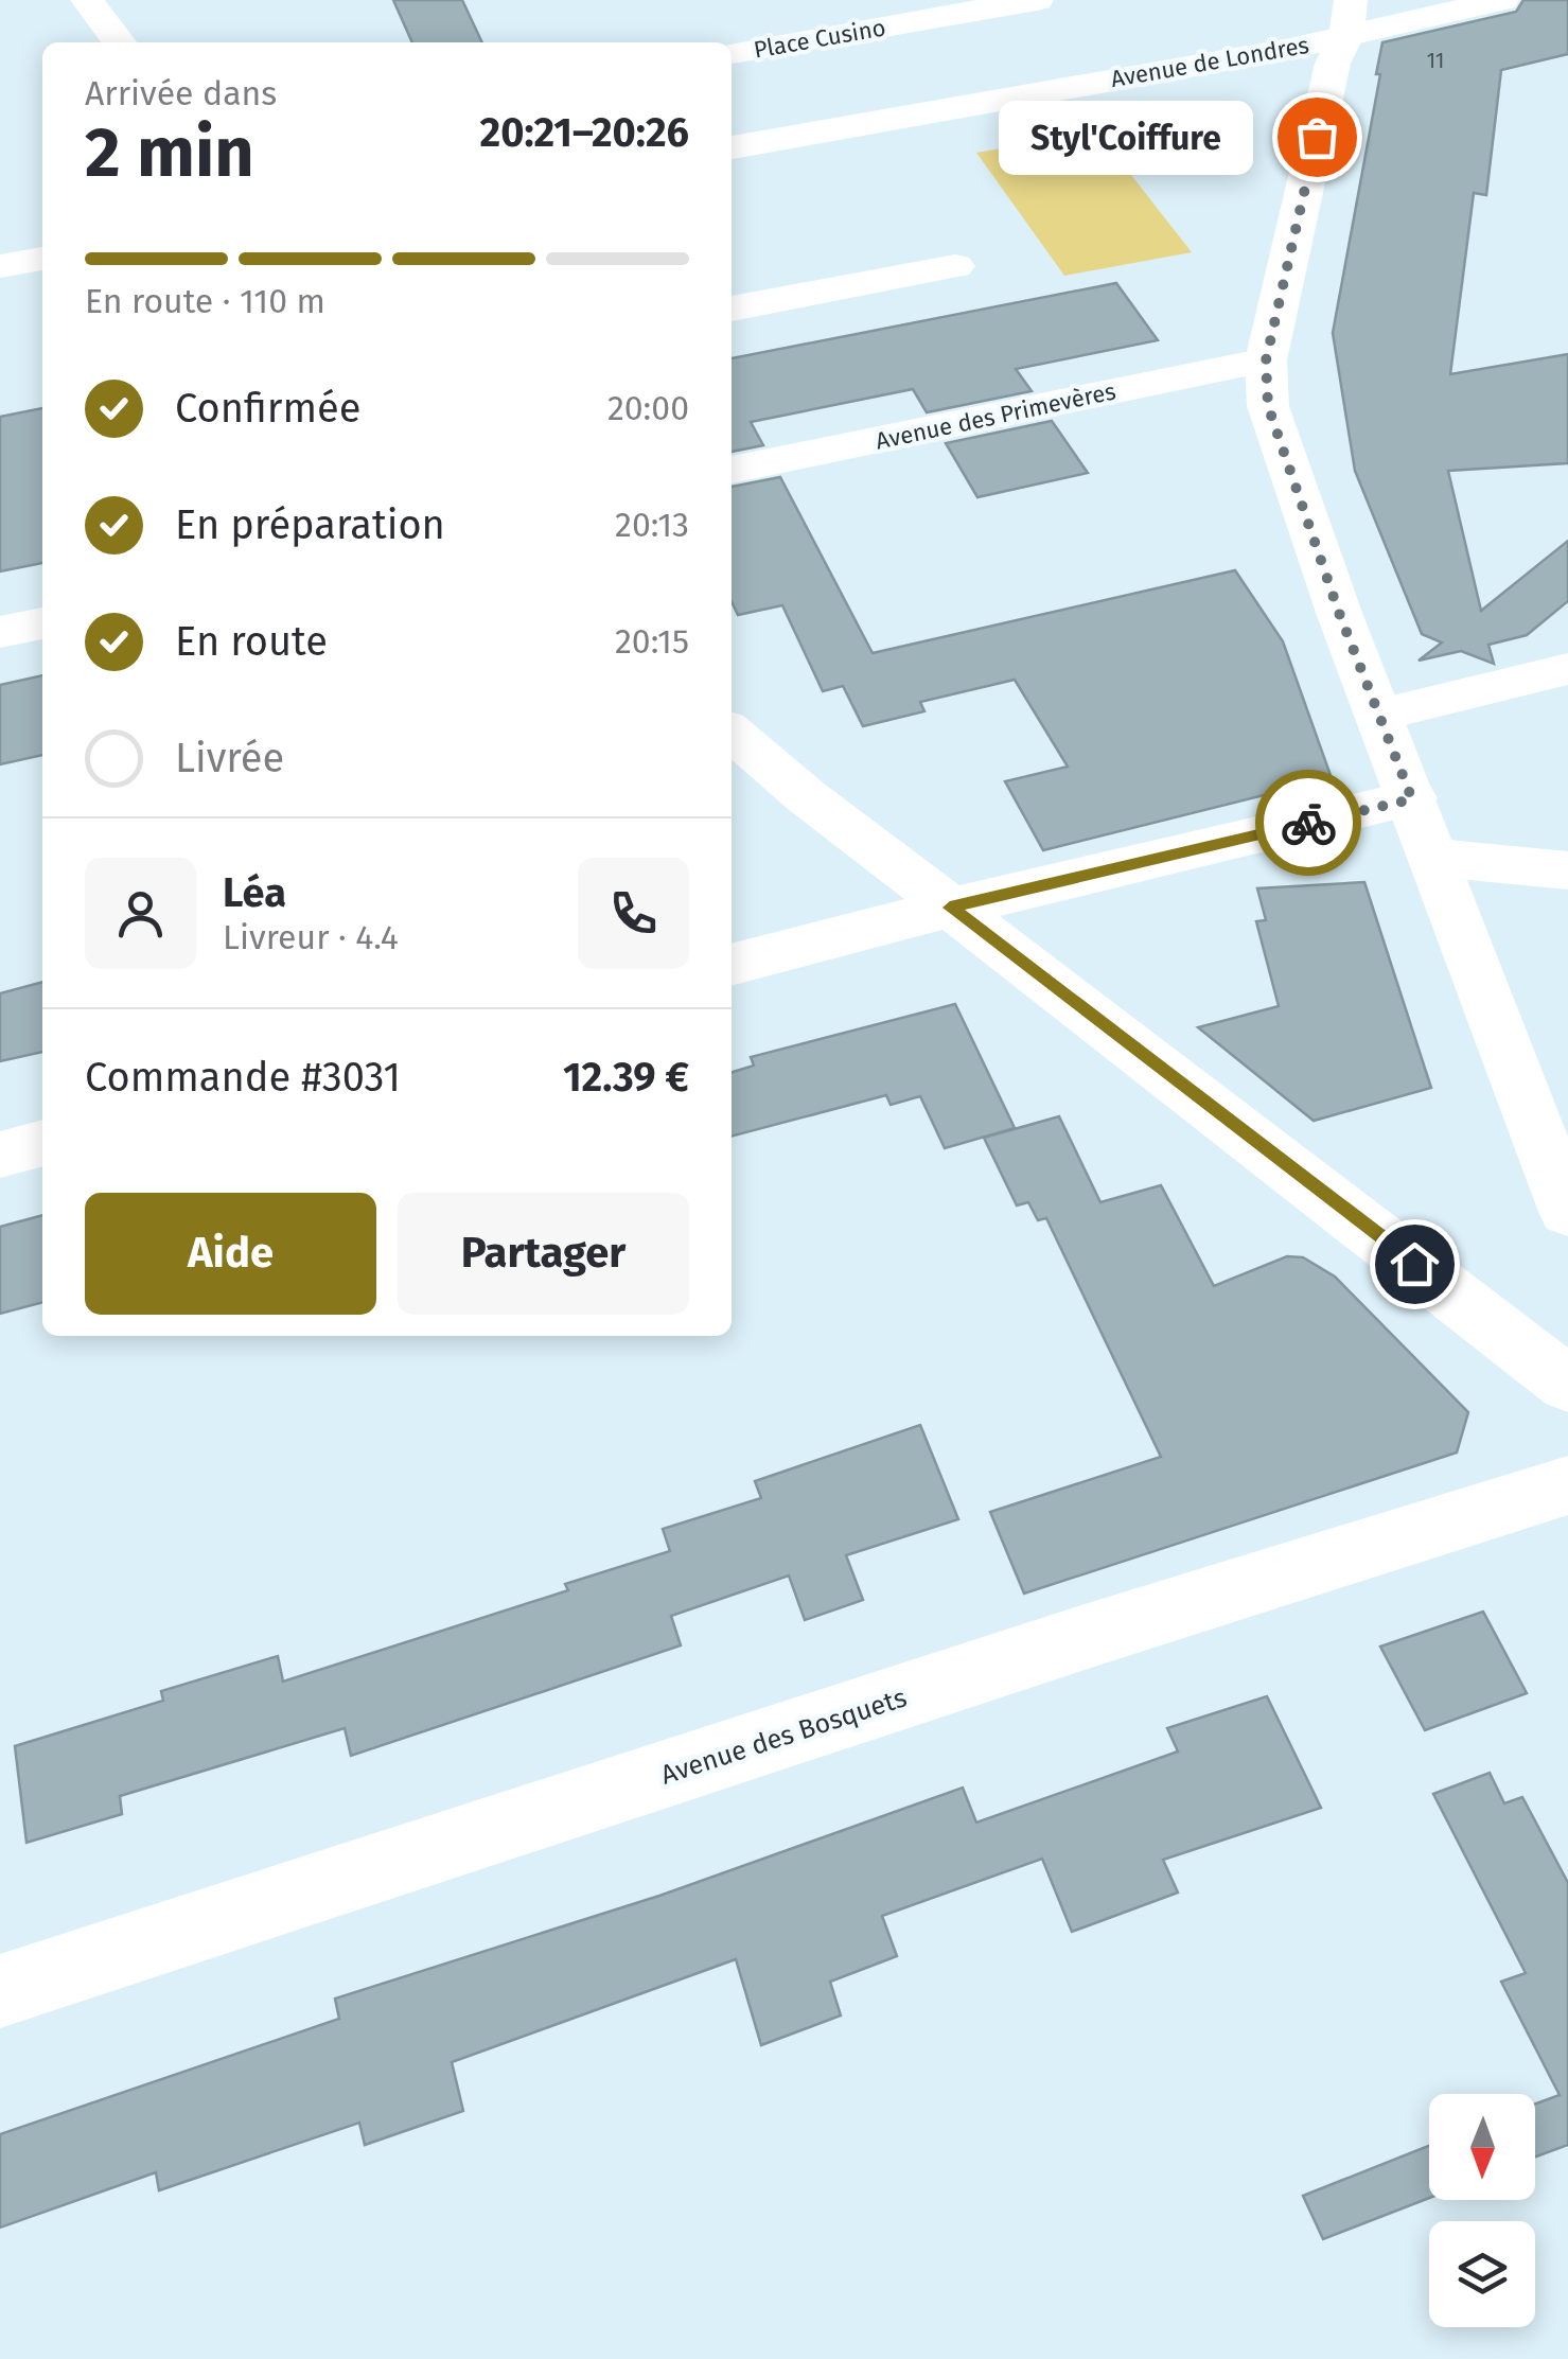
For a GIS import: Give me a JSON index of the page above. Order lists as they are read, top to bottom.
{
  "streets": {
    "street": [
      "Place Cusino",
      "Avenue de Londres",
      "Avenue des Primevères",
      "Avenue des Bosquets"
    ]
  },
  "places": ["Styl'Coiffure"],
  "house_numbers": ["11"],
  "north": "bottom",
  "page": {
    "heading": ["2 min", "Arrivée dans", "20:21–20:26"],
    "panel": [
      "Léa",
      "Livreur · 4.4",
      "Commande #3031",
      "12.39 €"
    ],
    "bubble": "Styl'Coiffure",
    "bar": "En route · 110 m",
    "list": [
      ["Confirmée", "20:00"],
      ["En préparation", "20:13"],
      ["En route", "20:15"],
      "Livrée"
    ],
    "buttons": ["Aide", "Partager"]
  }
}
